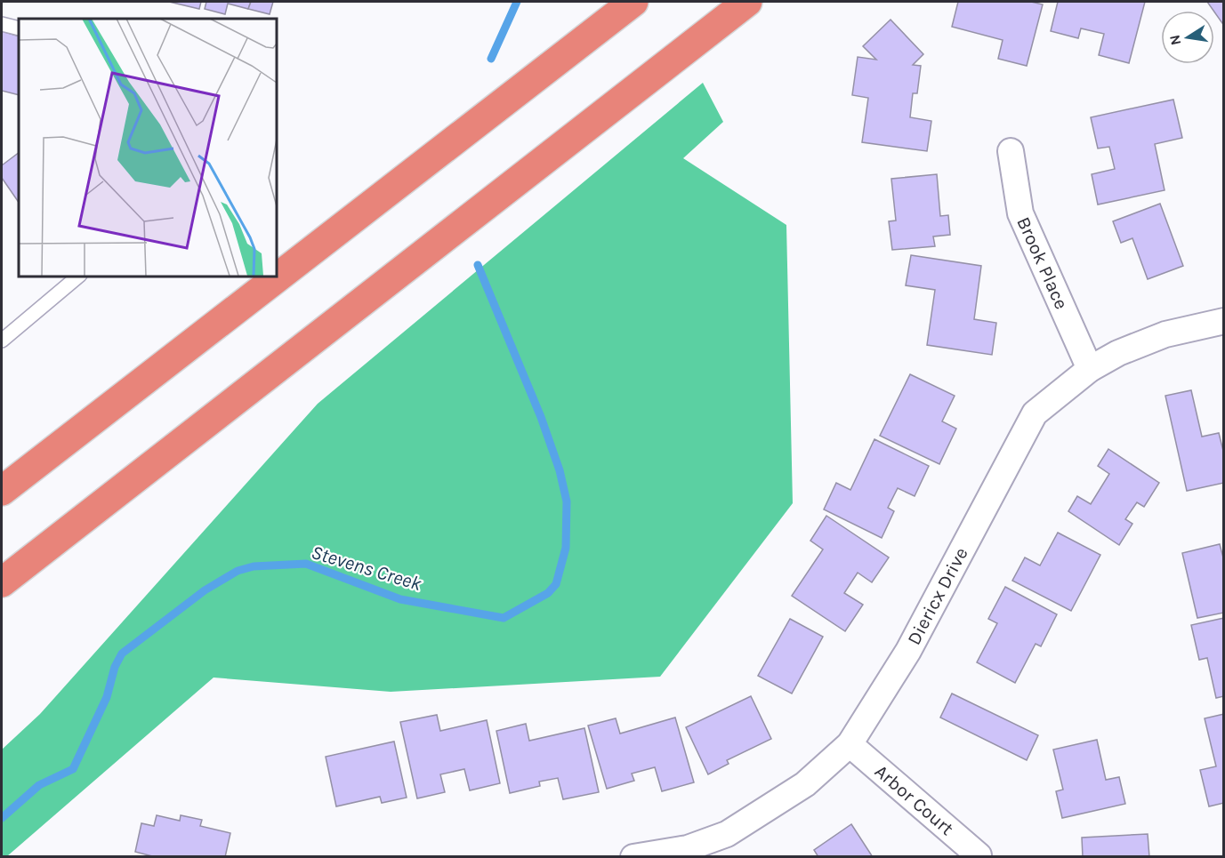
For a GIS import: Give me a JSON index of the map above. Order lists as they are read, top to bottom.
{
  "streets": {
    "street": ["Brook Place", "Diericx Drive", "Arbor Court"]
  },
  "crossings": [
    ["Brook Place", "Diericx Drive"],
    ["Diericx Drive", "Arbor Court"]
  ],
  "water": ["Stevens Creek"],
  "north": "left"
}
